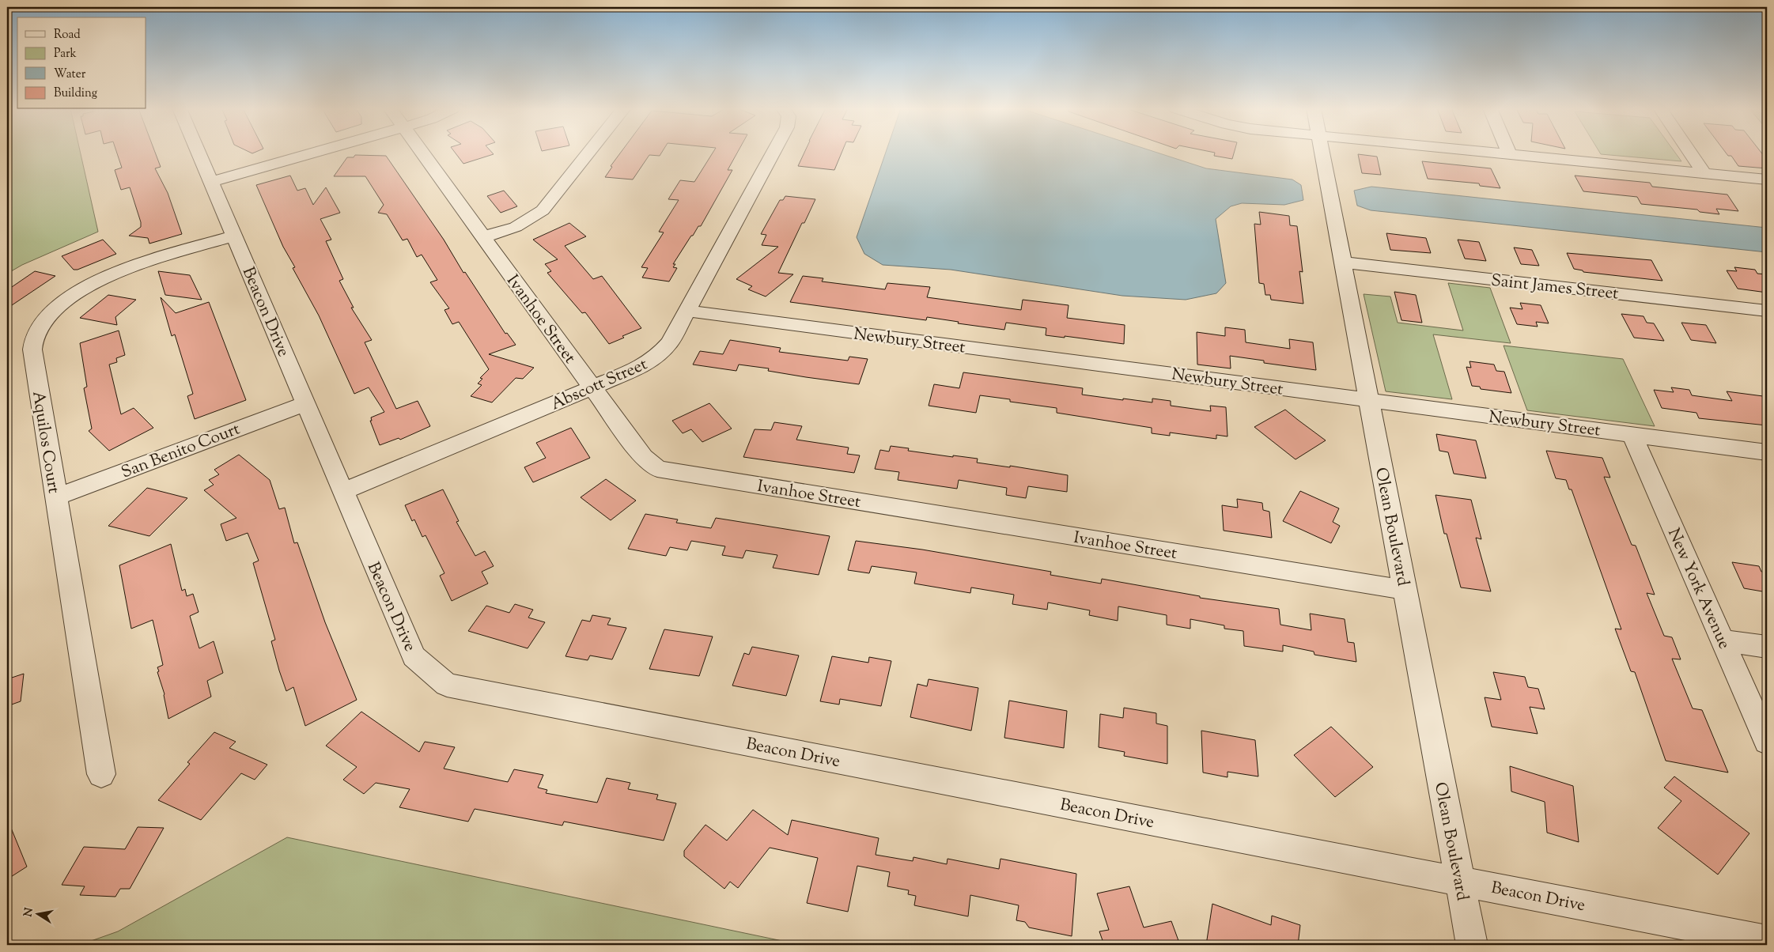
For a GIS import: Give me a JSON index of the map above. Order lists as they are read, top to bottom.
{
  "streets": {
    "street": [
      "Saint James Street",
      "Beacon Drive",
      "Ivanhoe Street",
      "Newbury Street",
      "Abscott Street",
      "Aquilos Court",
      "San Benito Court",
      "Olean Boulevard",
      "New York Avenue"
    ]
  },
  "crossings": [
    ["Saint James Street", "Olean Boulevard"],
    ["Beacon Drive", "Abscott Street"],
    ["Beacon Drive", "Aquilos Court"],
    ["Beacon Drive", "San Benito Court"],
    ["Beacon Drive", "Olean Boulevard"],
    ["Ivanhoe Street", "Abscott Street"],
    ["Ivanhoe Street", "Olean Boulevard"],
    ["Newbury Street", "Abscott Street"],
    ["Newbury Street", "Olean Boulevard"],
    ["Newbury Street", "New York Avenue"],
    ["Aquilos Court", "San Benito Court"]
  ],
  "legend": [
    "Road",
    "Park",
    "Water",
    "Building"
  ],
  "north": "left"
}
